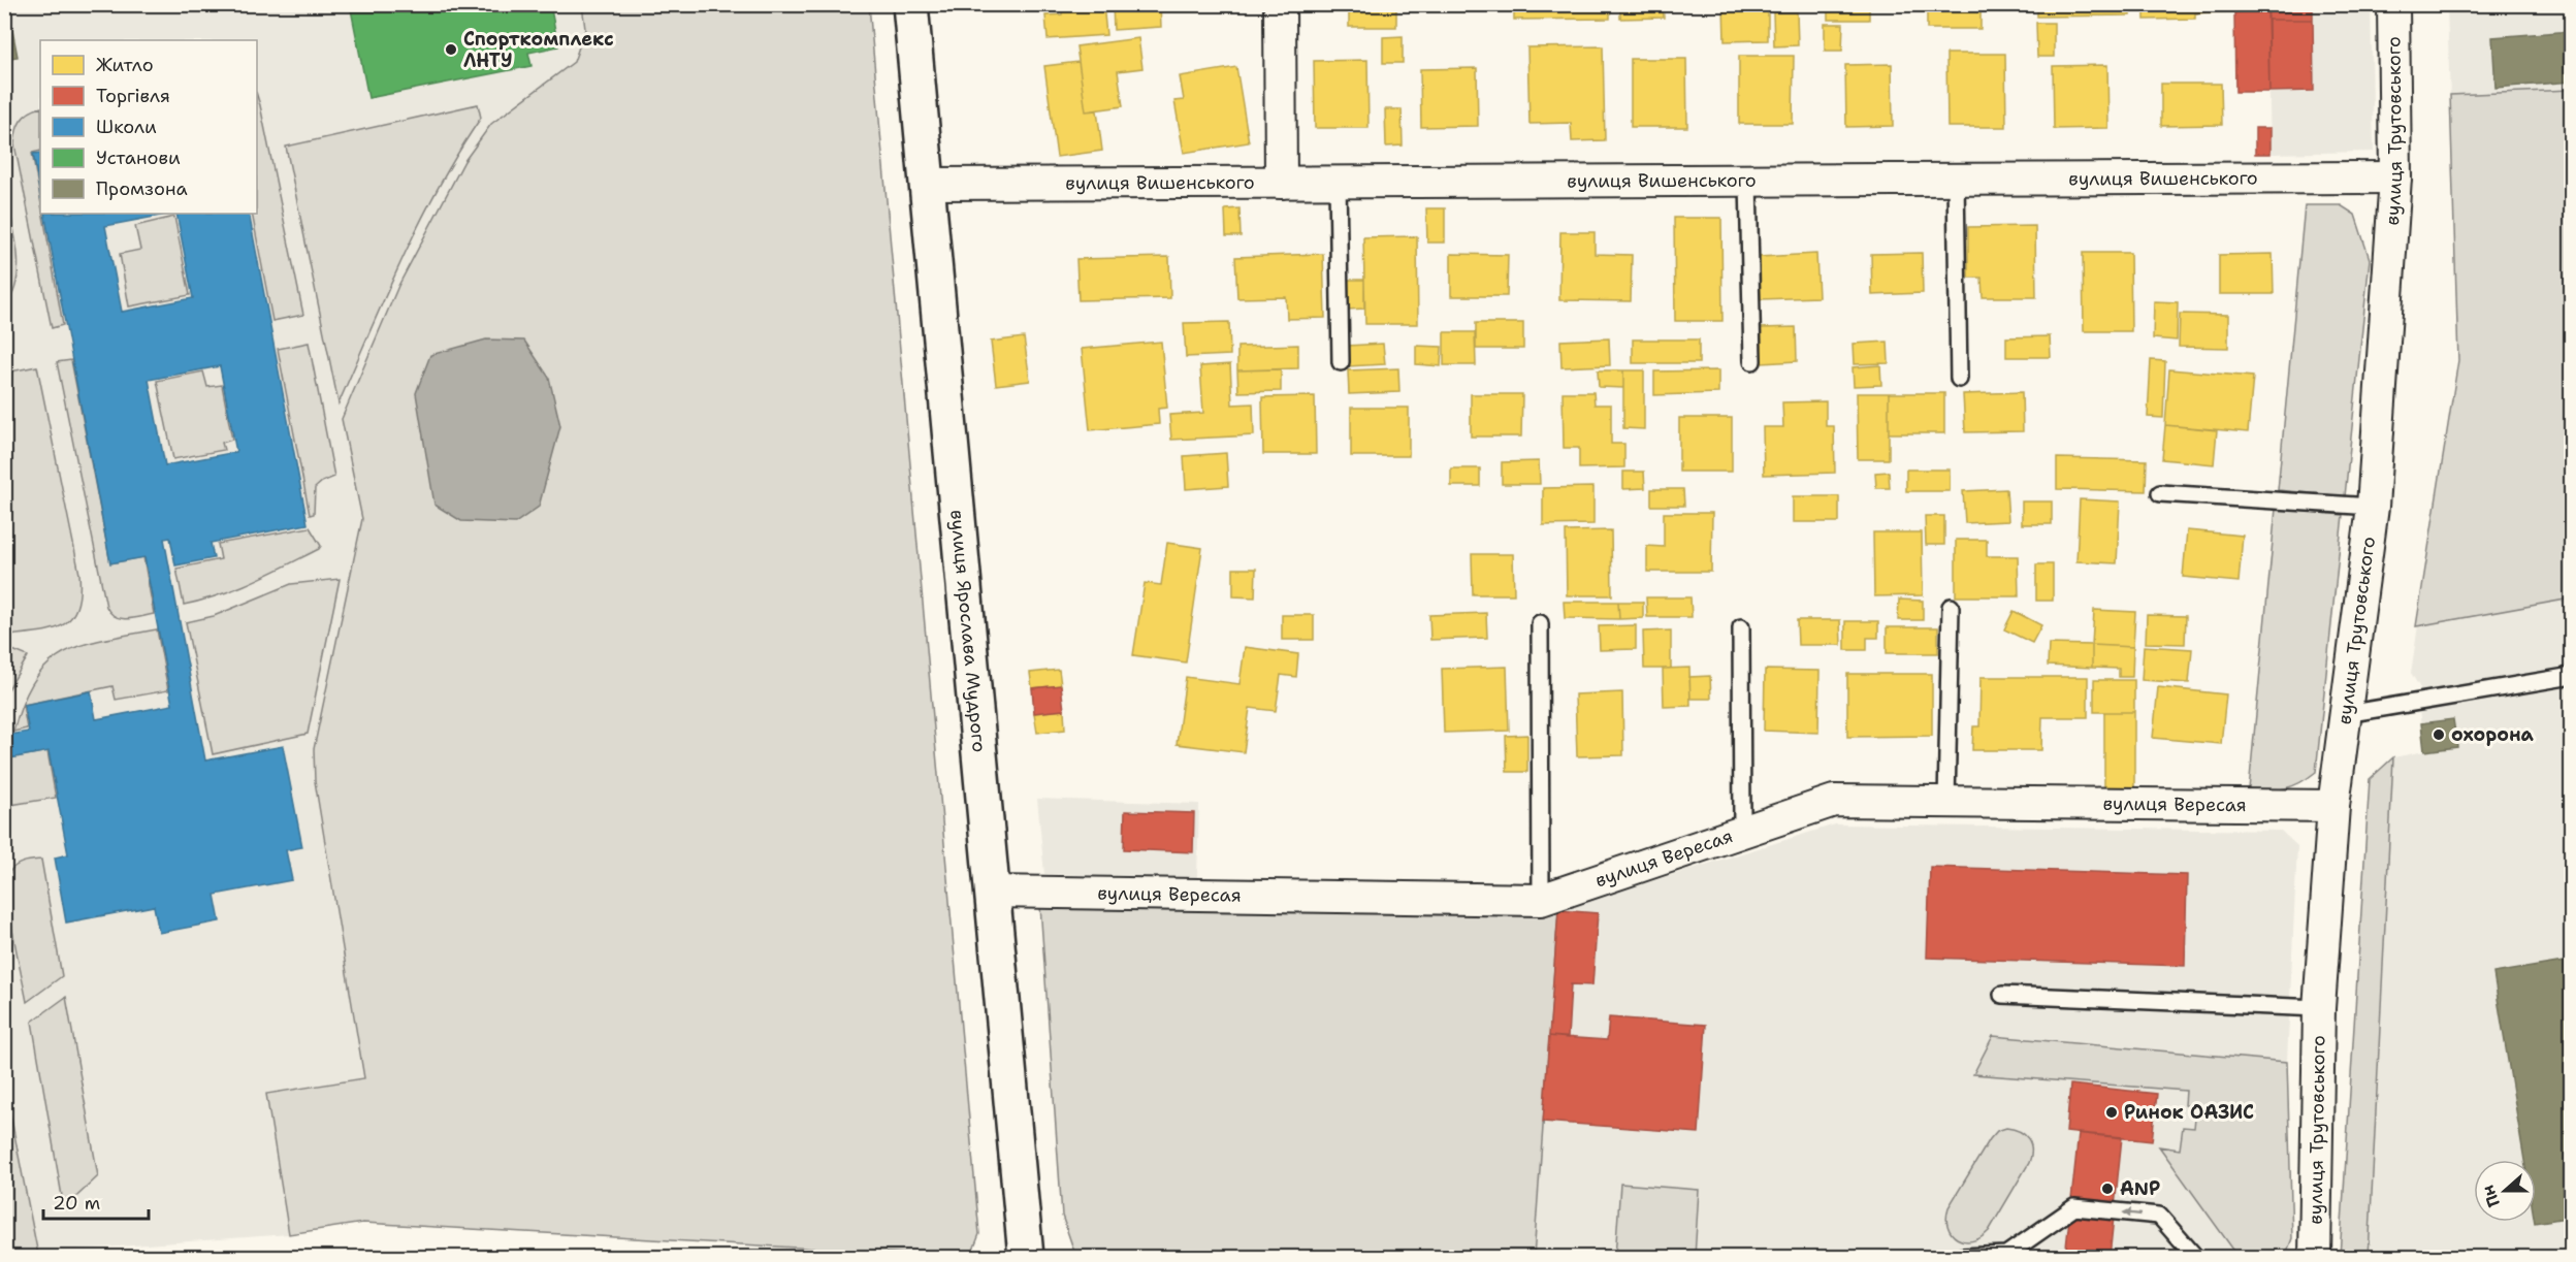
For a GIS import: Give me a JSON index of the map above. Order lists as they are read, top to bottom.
{
  "streets": {
    "main road": ["вулиця Ярослава Мудрого"],
    "street": ["вулиця Трутовського", "вулиця Вишенського", "вулиця Вересая"]
  },
  "crossings": [
    ["вулиця Трутовського", "вулиця Вишенського"],
    ["вулиця Трутовського", "вулиця Вересая"],
    ["вулиця Вишенського", "вулиця Ярослава Мудрого"],
    ["вулиця Ярослава Мудрого", "вулиця Вересая"]
  ],
  "places": [
    "Спорткомплекс ЛНТУ",
    "охорона",
    "Ринок ОАЗИС",
    "ANP"
  ],
  "legend": [
    "Житло",
    "Торгівля",
    "Школи",
    "Установи",
    "Промзона"
  ],
  "scale_bar": "20 m",
  "north": "left"
}
